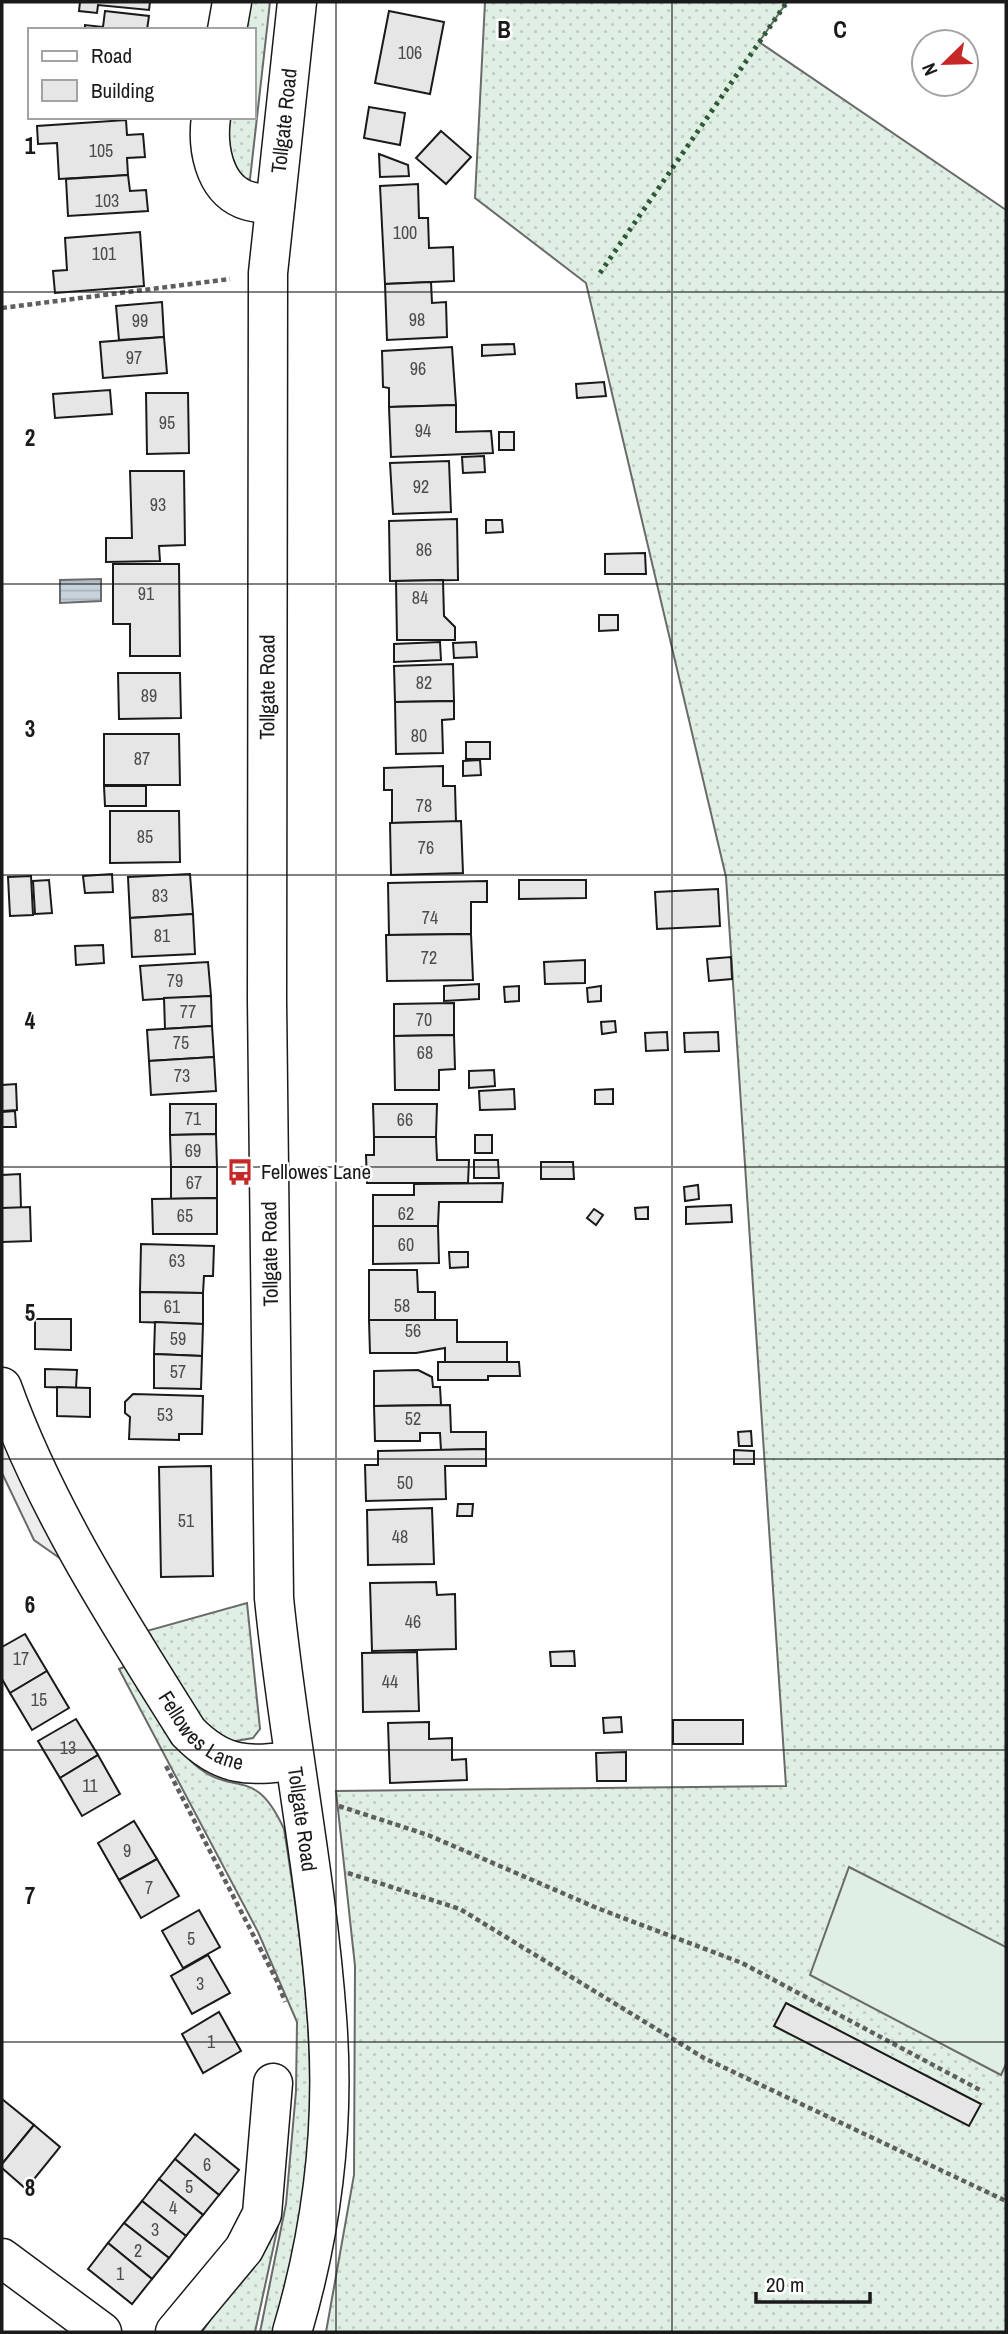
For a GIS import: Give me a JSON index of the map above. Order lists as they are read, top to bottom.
{
  "streets": {
    "street": ["Tollgate Road", "Fellowes Lane"]
  },
  "crossings": [
    ["Tollgate Road", "Fellowes Lane"]
  ],
  "places": {
    "bus stop": ["Fellowes Lane"]
  },
  "house_numbers": [
    "106",
    "105",
    "103",
    "100",
    "101",
    "98",
    "99",
    "97",
    "96",
    "95",
    "94",
    "92",
    "93",
    "86",
    "91",
    "84",
    "82",
    "89",
    "80",
    "87",
    "78",
    "85",
    "76",
    "83",
    "74",
    "81",
    "72",
    "79",
    "77",
    "70",
    "75",
    "68",
    "73",
    "71",
    "66",
    "69",
    "67",
    "62",
    "65",
    "60",
    "63",
    "58",
    "61",
    "56",
    "59",
    "57",
    "53",
    "52",
    "50",
    "51",
    "48",
    "46",
    "17",
    "44",
    "15",
    "13",
    "11",
    "9",
    "7",
    "5",
    "3",
    "1",
    "6",
    "5",
    "4",
    "3",
    "2",
    "1"
  ],
  "legend": ["Road", "Building"],
  "scale_bar": "20 m",
  "north": "bottom left",
  "grid": {
    "columns": ["B", "C"],
    "rows": [
      "1",
      "2",
      "3",
      "4",
      "5",
      "6",
      "7",
      "8"
    ]
  }
}
